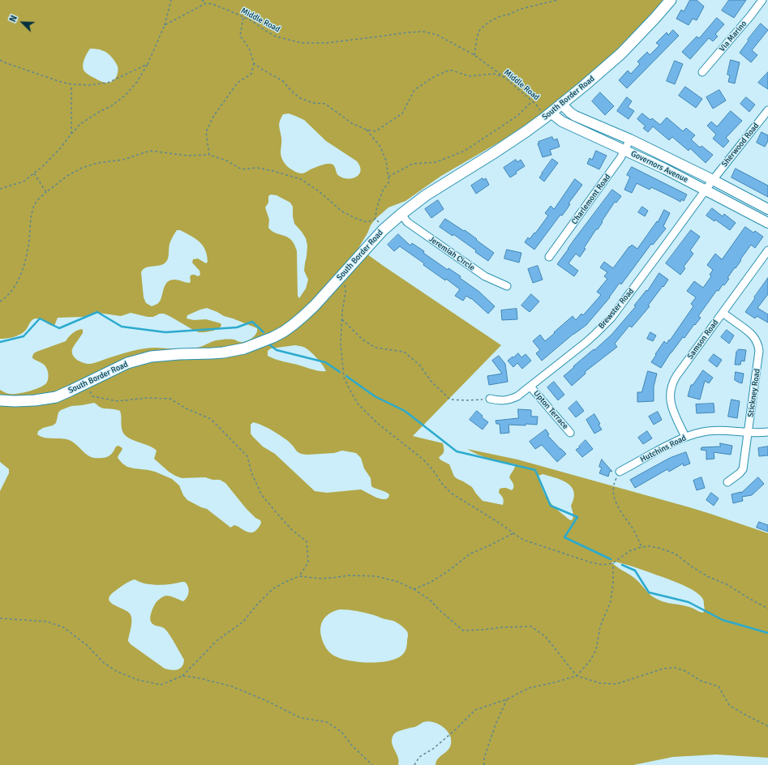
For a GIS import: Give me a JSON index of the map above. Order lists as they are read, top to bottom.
{
  "streets": {
    "main road": ["South Border Road"],
    "street": [
      "Via Marino",
      "Sherwood Road",
      "Governors Avenue",
      "Charlemont Road",
      "Jeremiah Circle",
      "Brewster Road",
      "Samson Road",
      "Stickney Road",
      "Upton Terrace",
      "Hutchins Road"
    ],
    "path": ["Middle Road"]
  },
  "crossings": [
    ["Middle Road", "South Border Road"],
    ["Middle Road", "Governors Avenue"],
    ["South Border Road", "Governors Avenue"],
    ["South Border Road", "Jeremiah Circle"],
    ["Sherwood Road", "Governors Avenue"],
    ["Sherwood Road", "Brewster Road"],
    ["Governors Avenue", "Charlemont Road"],
    ["Governors Avenue", "Brewster Road"],
    ["Brewster Road", "Upton Terrace"],
    ["Samson Road", "Stickney Road"],
    ["Samson Road", "Hutchins Road"],
    ["Stickney Road", "Hutchins Road"]
  ],
  "north": "top left"
}
